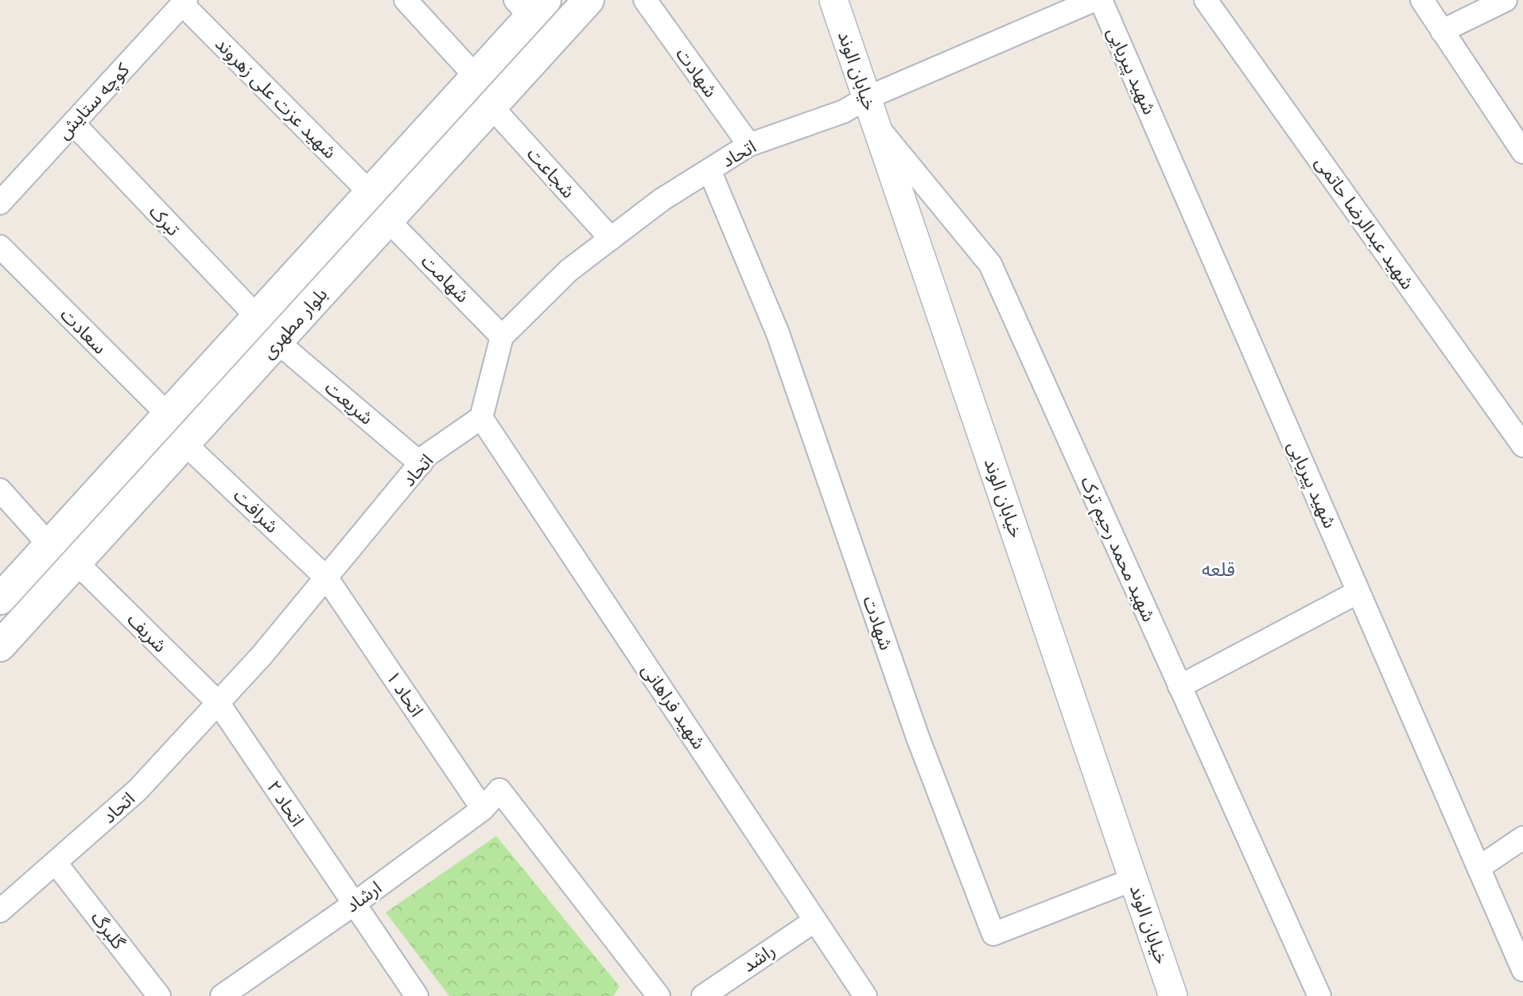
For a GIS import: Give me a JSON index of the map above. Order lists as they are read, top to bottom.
{
  "streets": {
    "main road": ["بلوار مطهری"],
    "street": [
      "خیابان الوند",
      "شهید پیریایی",
      "شهادت",
      "شهید عزت علی زهروند",
      "کوچه ستایش",
      "اتحاد",
      "شجاعت",
      "تبرک",
      "شهید عبدالرضا حاتمی",
      "شهامت",
      "سعادت",
      "شریعت",
      "شرافت",
      "شهید محمد رحیم ترک",
      "شریف",
      "اتحاد ۱",
      "شهید فراهانی",
      "اتحاد ۲",
      "ارشاد",
      "گلبرگ",
      "راشد"
    ]
  },
  "crossings": [
    ["خیابان الوند", "شهادت"],
    ["خیابان الوند", "اتحاد"],
    ["خیابان الوند", "شهید محمد رحیم ترک"],
    ["شهادت", "اتحاد"],
    ["شهید عزت علی زهروند", "کوچه ستایش"],
    ["شهید عزت علی زهروند", "بلوار مطهری"],
    ["کوچه ستایش", "تبرک"],
    ["اتحاد", "شجاعت"],
    ["اتحاد", "شهامت"],
    ["اتحاد", "شریعت"],
    ["اتحاد", "شرافت"],
    ["اتحاد", "شریف"],
    ["اتحاد", "اتحاد ۱"],
    ["اتحاد", "شهید فراهانی"],
    ["اتحاد", "اتحاد ۲"],
    ["اتحاد", "گلبرگ"],
    ["شجاعت", "بلوار مطهری"],
    ["تبرک", "بلوار مطهری"],
    ["شهامت", "بلوار مطهری"],
    ["بلوار مطهری", "سعادت"],
    ["بلوار مطهری", "شریعت"],
    ["بلوار مطهری", "شرافت"],
    ["بلوار مطهری", "شریف"],
    ["شرافت", "اتحاد ۱"],
    ["شریف", "اتحاد ۲"],
    ["اتحاد ۱", "ارشاد"],
    ["شهید فراهانی", "راشد"],
    ["اتحاد ۲", "ارشاد"]
  ],
  "districts": ["قلعه"]
}
